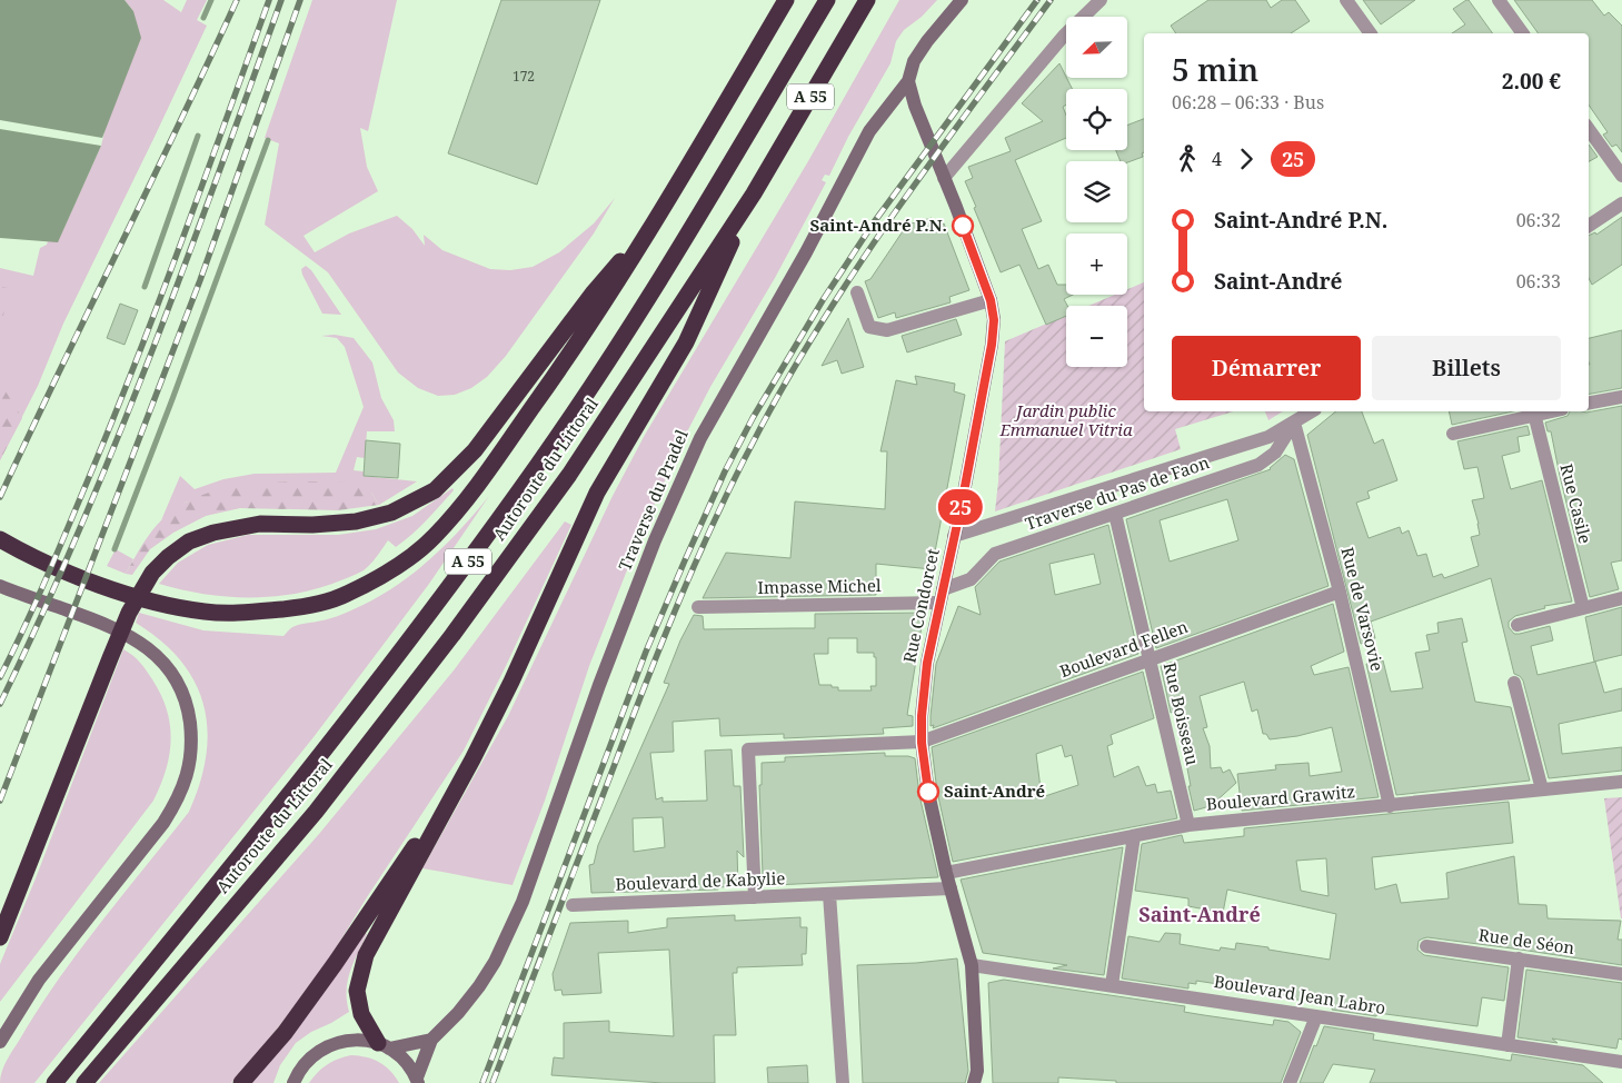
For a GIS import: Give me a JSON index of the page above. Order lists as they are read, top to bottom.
{
  "streets": {
    "highway": ["A 55", "Autoroute du Littoral"],
    "main road": ["Traverse du Pradel", "Rue Condorcet"],
    "street": [
      "Traverse du Pas de Faon",
      "Rue Casile",
      "Impasse Michel",
      "Rue de Varsovie",
      "Boulevard Fellen",
      "Rue Boisseau",
      "Boulevard Grawitz",
      "Boulevard de Kabylie",
      "Rue de Séon",
      "Boulevard Jean Labro"
    ]
  },
  "crossings": [
    ["Traverse du Pas de Faon", "Impasse Michel"],
    ["Traverse du Pas de Faon", "Rue Condorcet"],
    ["Traverse du Pas de Faon", "Rue de Varsovie"],
    ["Traverse du Pas de Faon", "Rue Boisseau"],
    ["Traverse du Pradel", "Rue Condorcet"],
    ["Impasse Michel", "Rue Condorcet"],
    ["Rue Condorcet", "Boulevard Fellen"],
    ["Rue Condorcet", "Boulevard Grawitz"],
    ["Rue Condorcet", "Boulevard de Kabylie"],
    ["Rue Condorcet", "Boulevard Jean Labro"],
    ["Rue de Varsovie", "Boulevard Fellen"],
    ["Rue de Varsovie", "Boulevard Grawitz"],
    ["Boulevard Fellen", "Rue Boisseau"],
    ["Boulevard Fellen", "Boulevard de Kabylie"],
    ["Rue Boisseau", "Boulevard Grawitz"]
  ],
  "districts": ["Saint-André"],
  "parks": ["Jardin public Emmanuel Vitria"],
  "places": ["Saint-André P.N.", "Saint-André"],
  "lines": ["bus line 25"],
  "house_numbers": ["172"],
  "north": "bottom left",
  "page": {
    "on_map": "25",
    "map_buttons": ["+", "−"],
    "heading": ["5 min", "06:28 – 06:33 · Bus", "2.00 €"],
    "legs": ["4", "25"],
    "list": [
      {
        "name": "Saint-André P.N.",
        "value": "06:32"
      },
      {
        "name": "Saint-André",
        "value": "06:33"
      }
    ],
    "buttons": ["Démarrer", "Billets"]
  }
}
